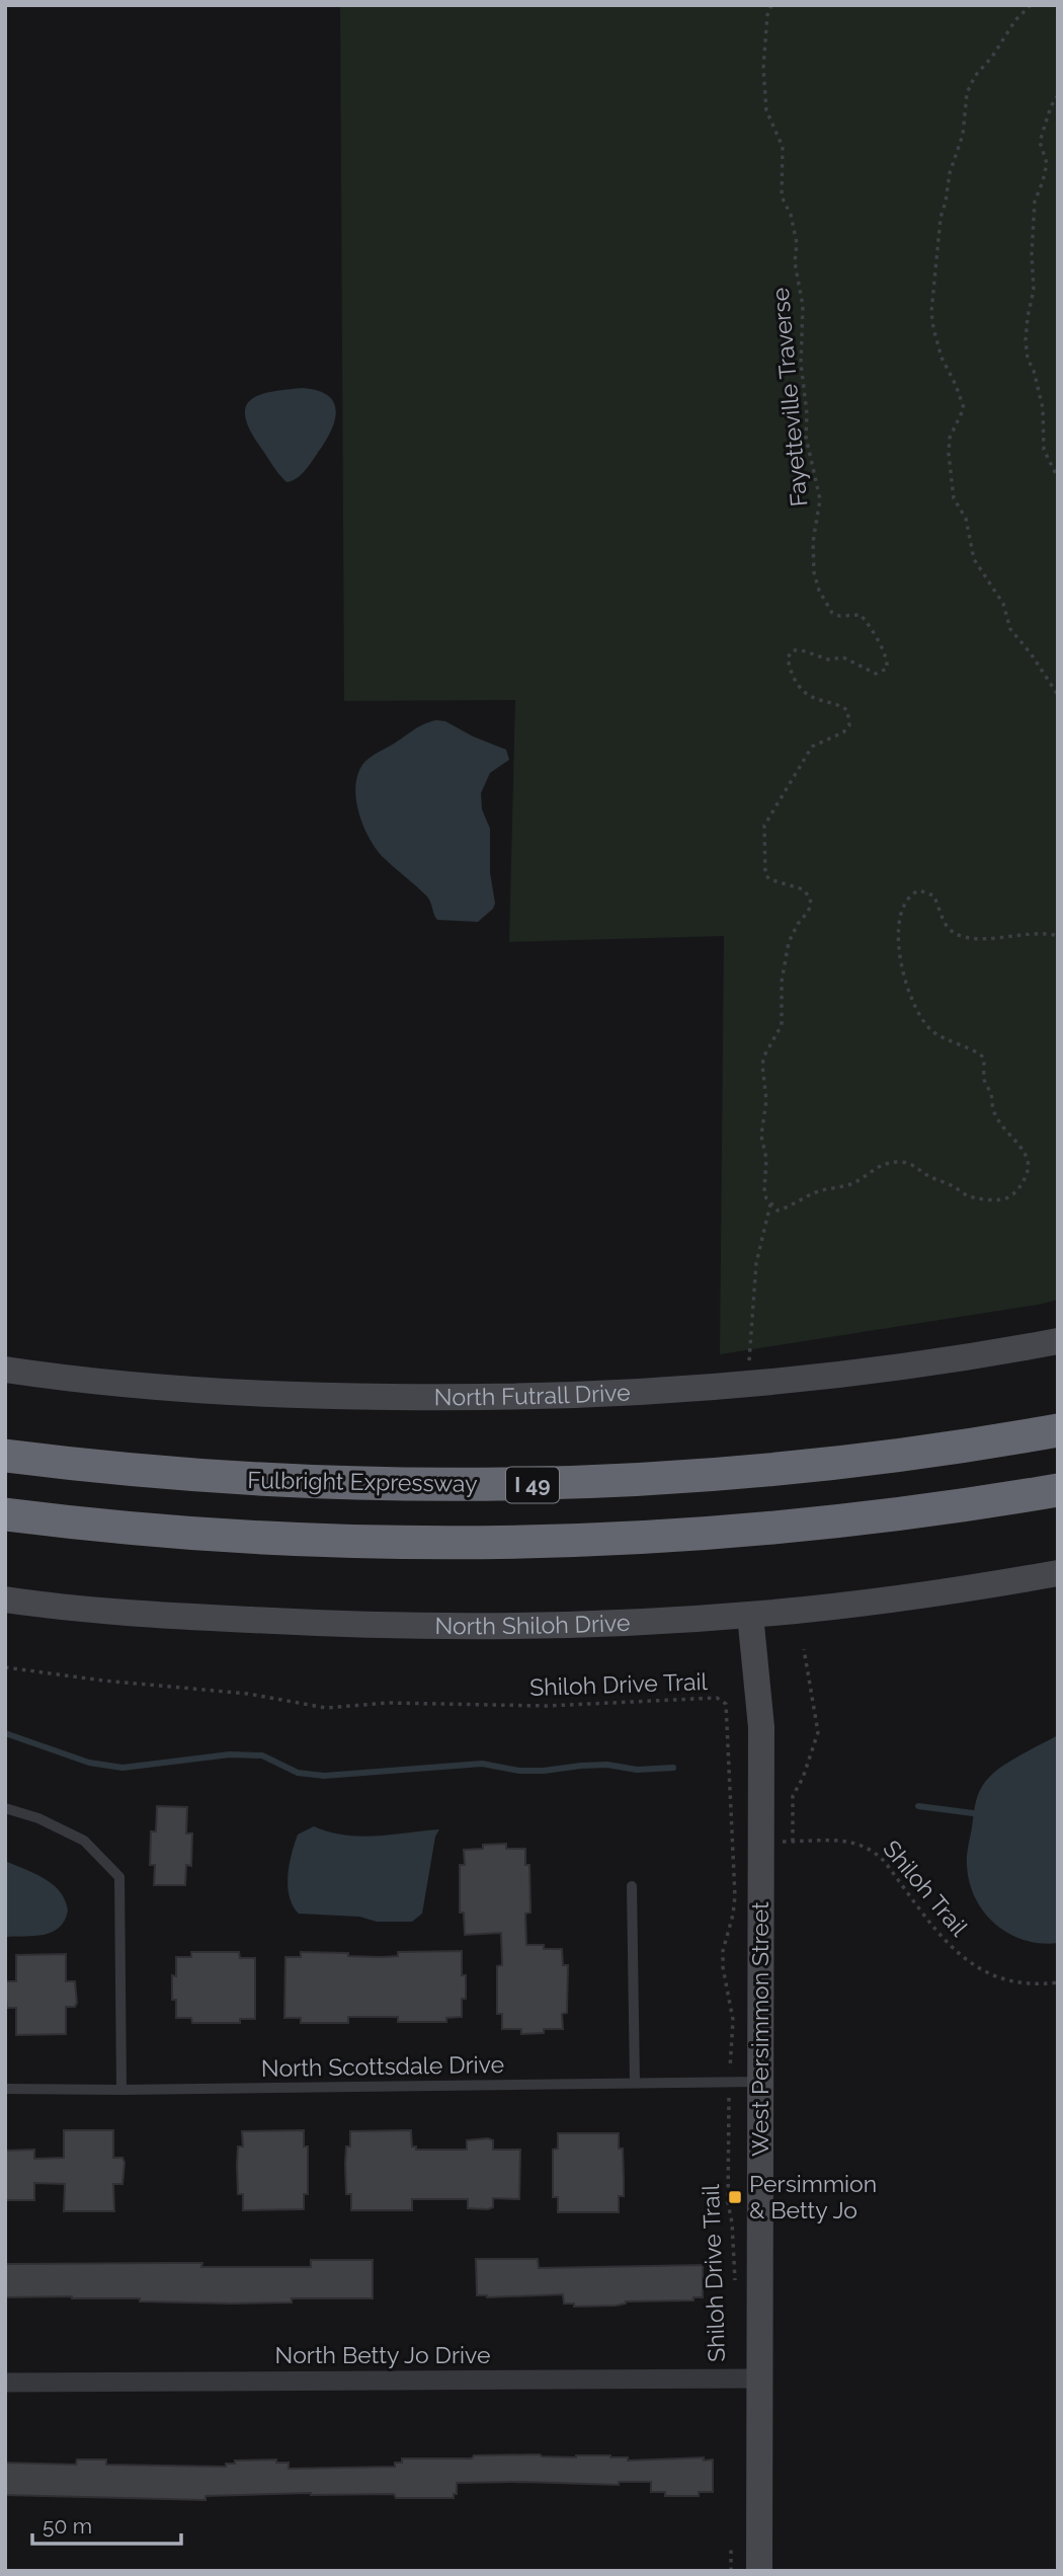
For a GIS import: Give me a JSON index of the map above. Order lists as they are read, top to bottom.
{
  "streets": {
    "highway": ["Fulbright Expressway", "I 49"],
    "main road": ["North Futrall Drive", "North Shiloh Drive", "West Persimmon Street"],
    "street": ["North Betty Jo Drive"],
    "lane": ["North Scottsdale Drive"],
    "path": ["Fayetteville Traverse", "Shiloh Drive Trail", "Shiloh Trail"]
  },
  "crossings": [
    ["North Shiloh Drive", "West Persimmon Street"],
    ["Shiloh Drive Trail", "North Scottsdale Drive"],
    ["Shiloh Trail", "West Persimmon Street"],
    ["West Persimmon Street", "North Scottsdale Drive"],
    ["West Persimmon Street", "North Betty Jo Drive"]
  ],
  "places": {
    "transit": ["Persimmion & Betty Jo"]
  },
  "scale_bar": "50 m"
}
